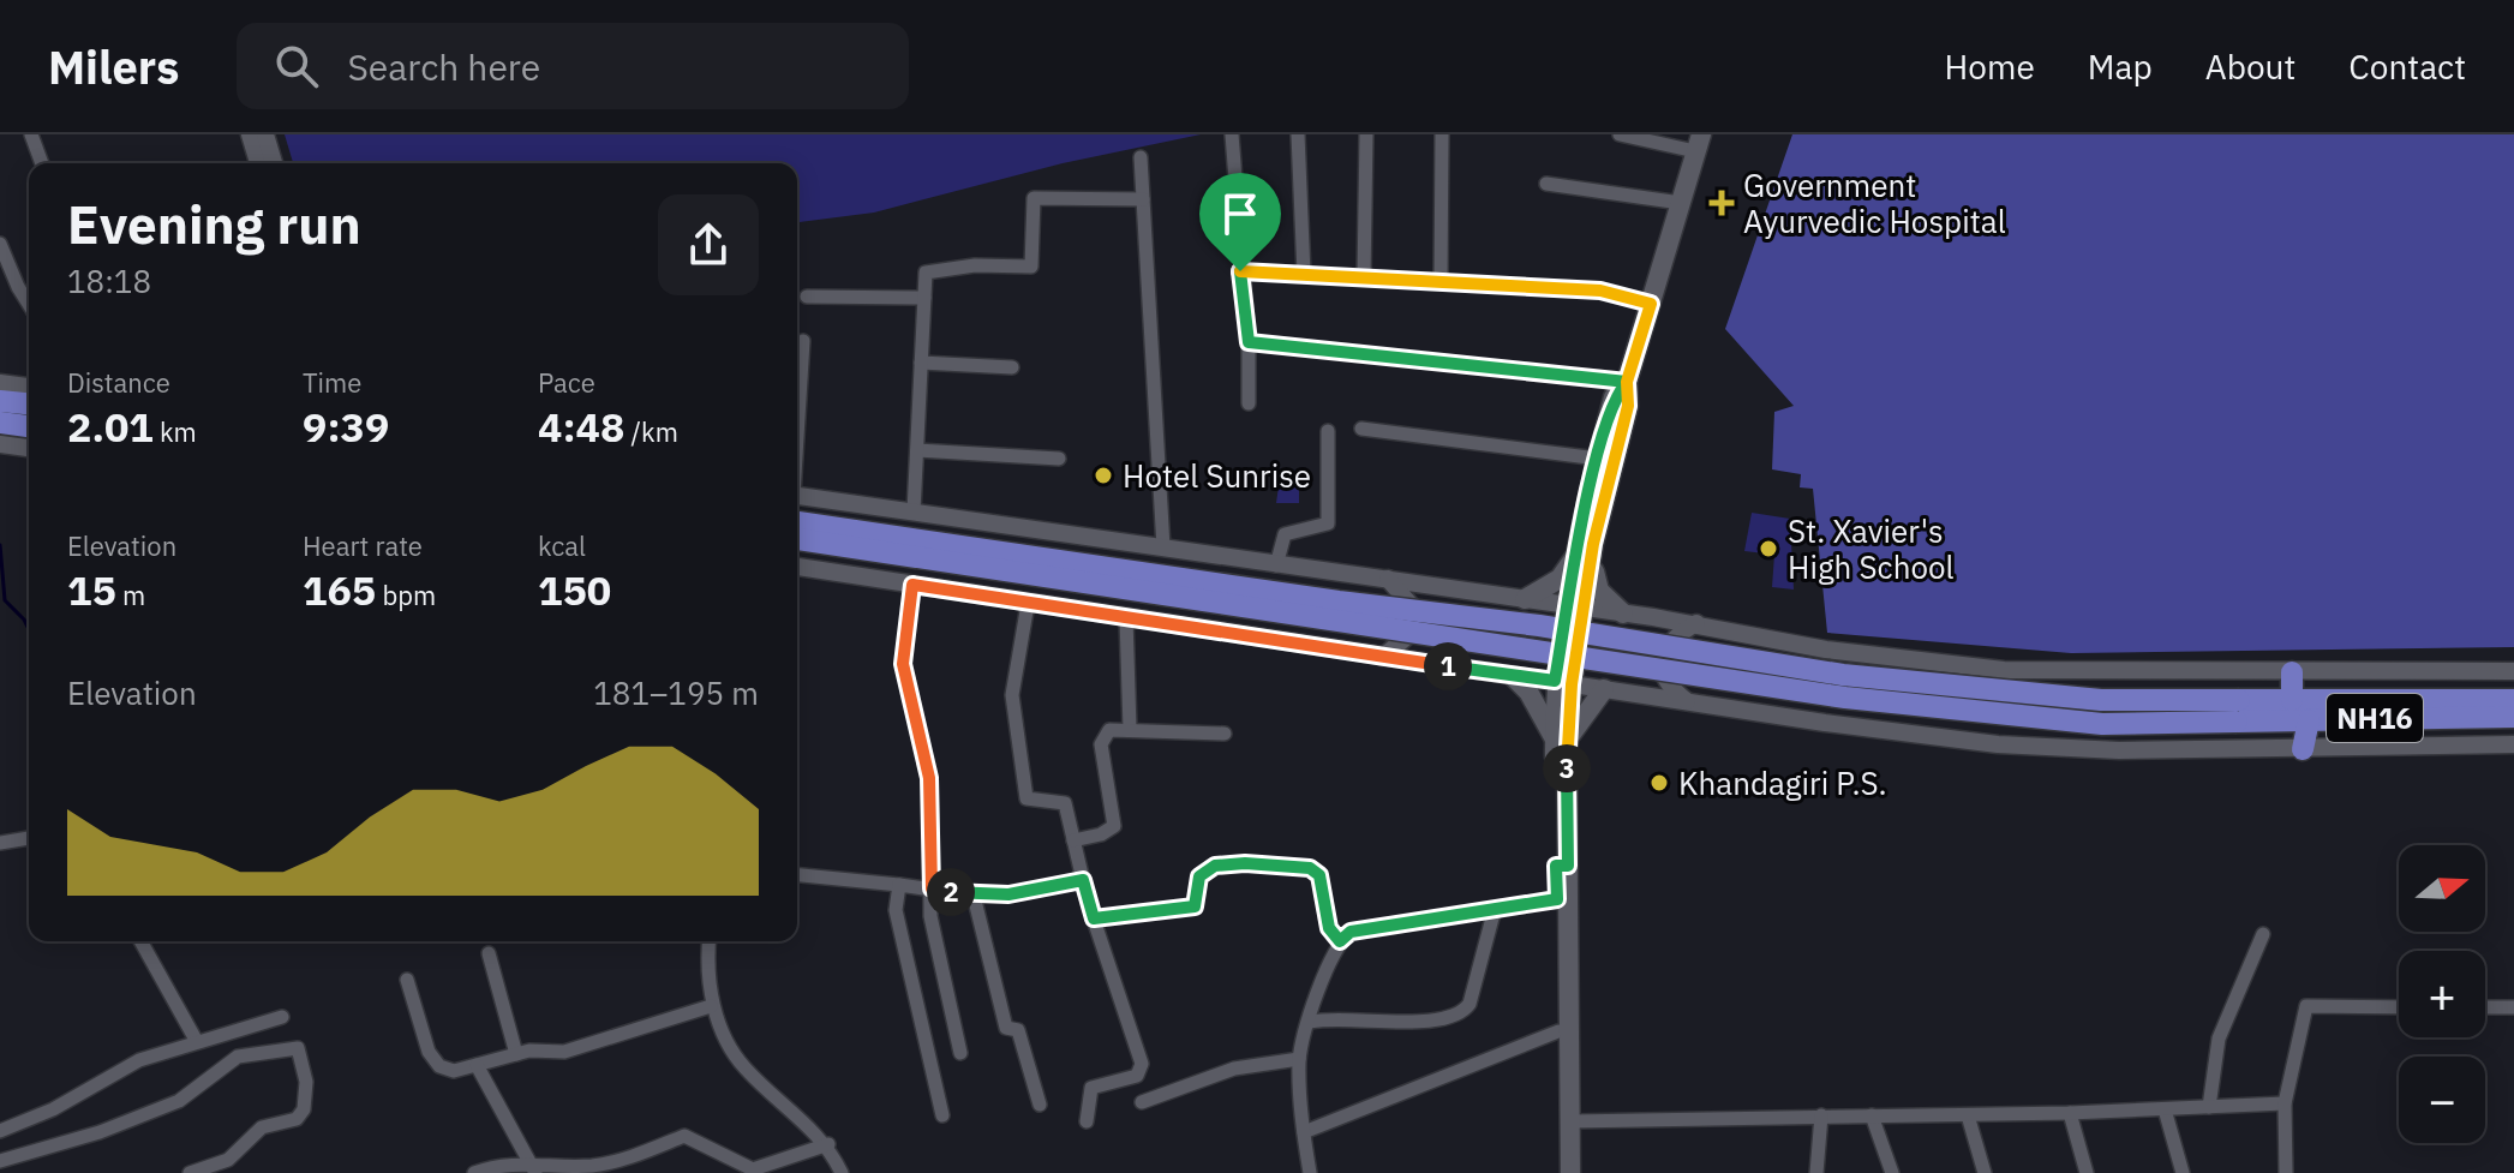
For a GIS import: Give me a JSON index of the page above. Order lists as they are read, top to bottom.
{
  "streets": {
    "highway": ["NH16"]
  },
  "places": {
    "health": ["Government Ayurvedic Hospital"],
    "other": ["Hotel Sunrise", "St. Xavier's High School", "Khandagiri P.S."]
  },
  "north": "right",
  "page": {
    "header": "Milers",
    "search": "Search here",
    "nav": [
      "Home",
      "Map",
      "About",
      "Contact"
    ],
    "heading": ["Evening run", "18:18"],
    "stats": [
      ["Distance", "2.01 km"],
      ["Time", "9:39"],
      ["Pace", "4:48 /km"],
      ["Elevation", "15 m"],
      ["Heart rate", "165 bpm"],
      ["kcal", "150"]
    ],
    "pins": ["1", "3", "2"],
    "chart": ["Elevation", "181–195 m"],
    "map_buttons": ["+", "−"]
  }
}
